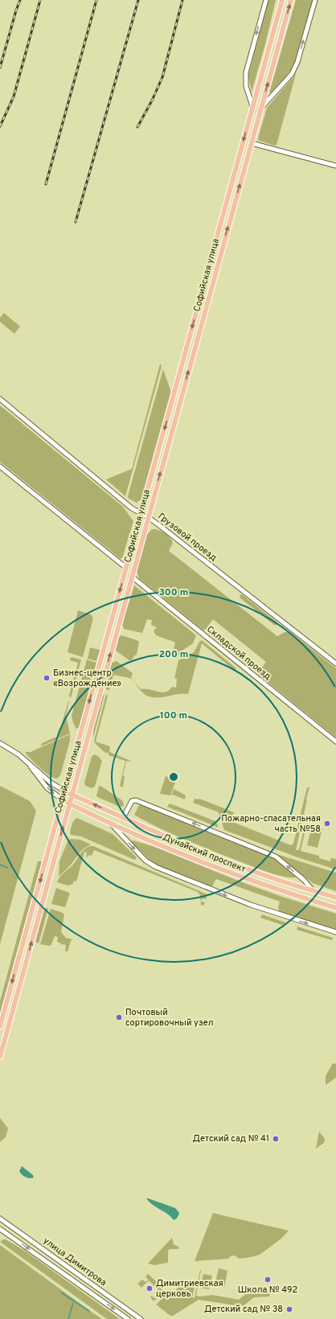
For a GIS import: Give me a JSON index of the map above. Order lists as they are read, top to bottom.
{
  "streets": {
    "main road": ["Софийская улица", "Дунайский проспект"],
    "street": ["Грузовой проезд", "Складской проезд", "улица Димитрова"]
  },
  "crossings": [
    ["Софийская улица", "Грузовой проезд"],
    ["Софийская улица", "Складской проезд"],
    ["Софийская улица", "Дунайский проспект"]
  ],
  "places": [
    "Бизнес-центр «Возрождение»",
    "Пожарно-спасательная часть №58",
    "Почтовый сортировочный узел",
    "Детский сад № 41",
    "Школа № 492",
    "Димитриевская церковь",
    "Детский сад № 38"
  ],
  "rings": ["300 m", "200 m", "100 m"]
}
